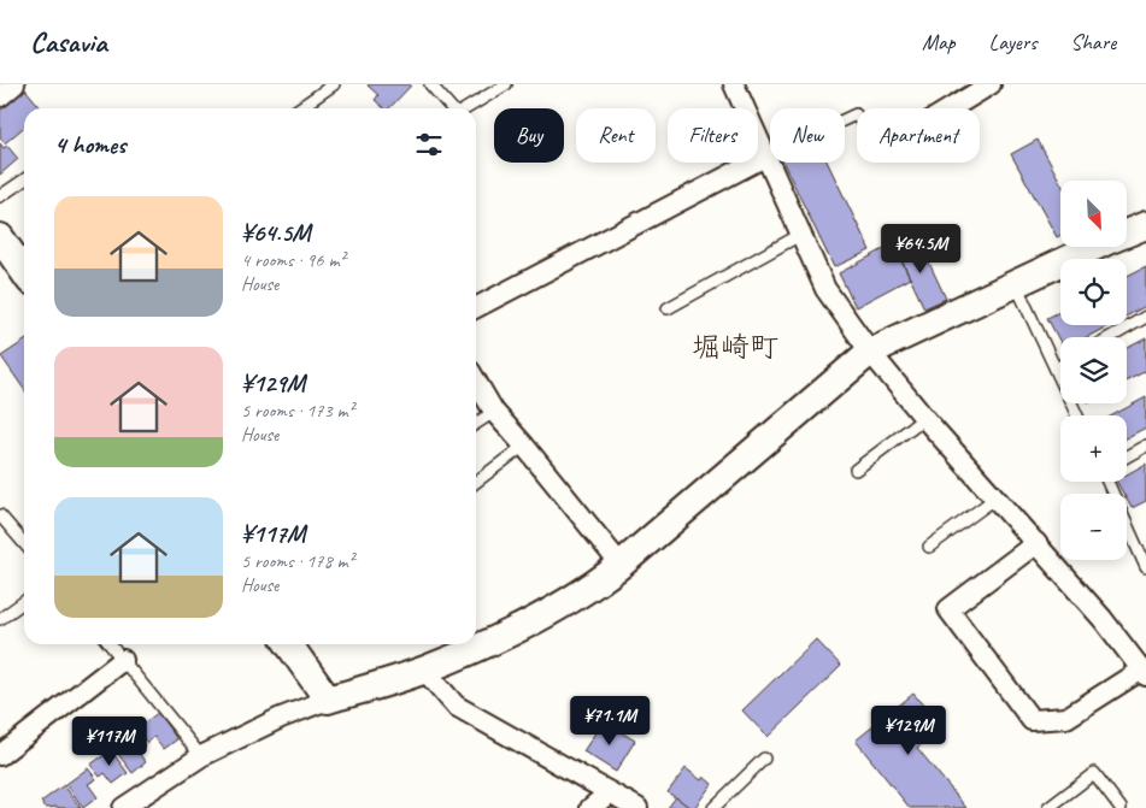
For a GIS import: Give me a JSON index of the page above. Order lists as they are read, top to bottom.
{
  "districts": ["堀崎町"],
  "north": "bottom right",
  "page": {
    "header": "Casavia",
    "nav": ["Map", "Layers", "Share"],
    "chip": [
      "Buy",
      "Rent",
      "Filters",
      "New",
      "Apartment"
    ],
    "heading": "4 homes",
    "map_buttons": ["+", "−"],
    "list": [
      {
        "name": "¥64.5M",
        "note": "4 rooms · 96 m² · House"
      },
      {
        "name": "¥129M",
        "note": "5 rooms · 173 m² · House"
      },
      {
        "name": "¥117M",
        "note": "5 rooms · 178 m² · House"
      }
    ],
    "price": [
      "¥64.5M",
      "¥71.1M",
      "¥129M",
      "¥117M"
    ]
  }
}
